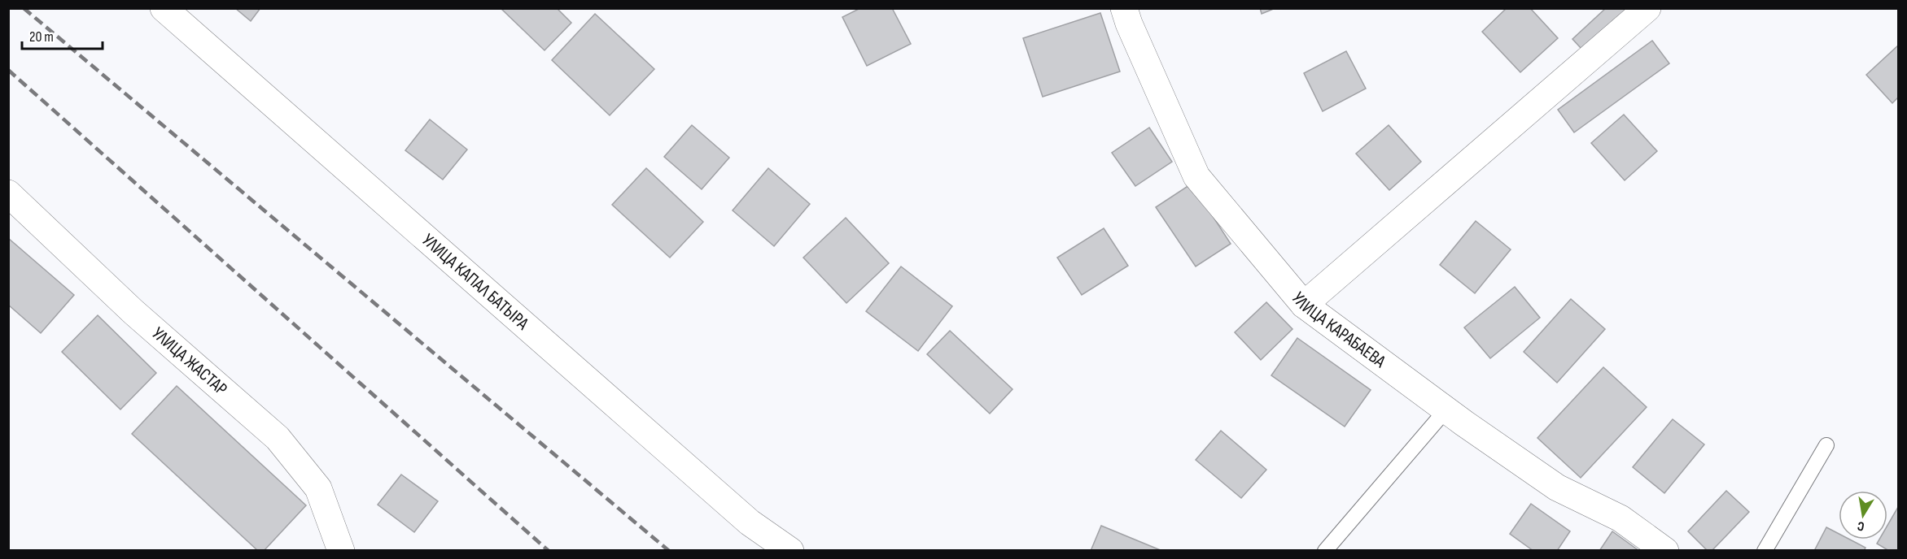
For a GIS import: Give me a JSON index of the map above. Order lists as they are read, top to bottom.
{
  "streets": {
    "street": ["УЛИЦА КАПАЛ БАТЫРА", "УЛИЦА КАРАБАЕВА", "УЛИЦА ЖАСТАР"]
  },
  "scale_bar": "20 m",
  "north": "bottom"
}
